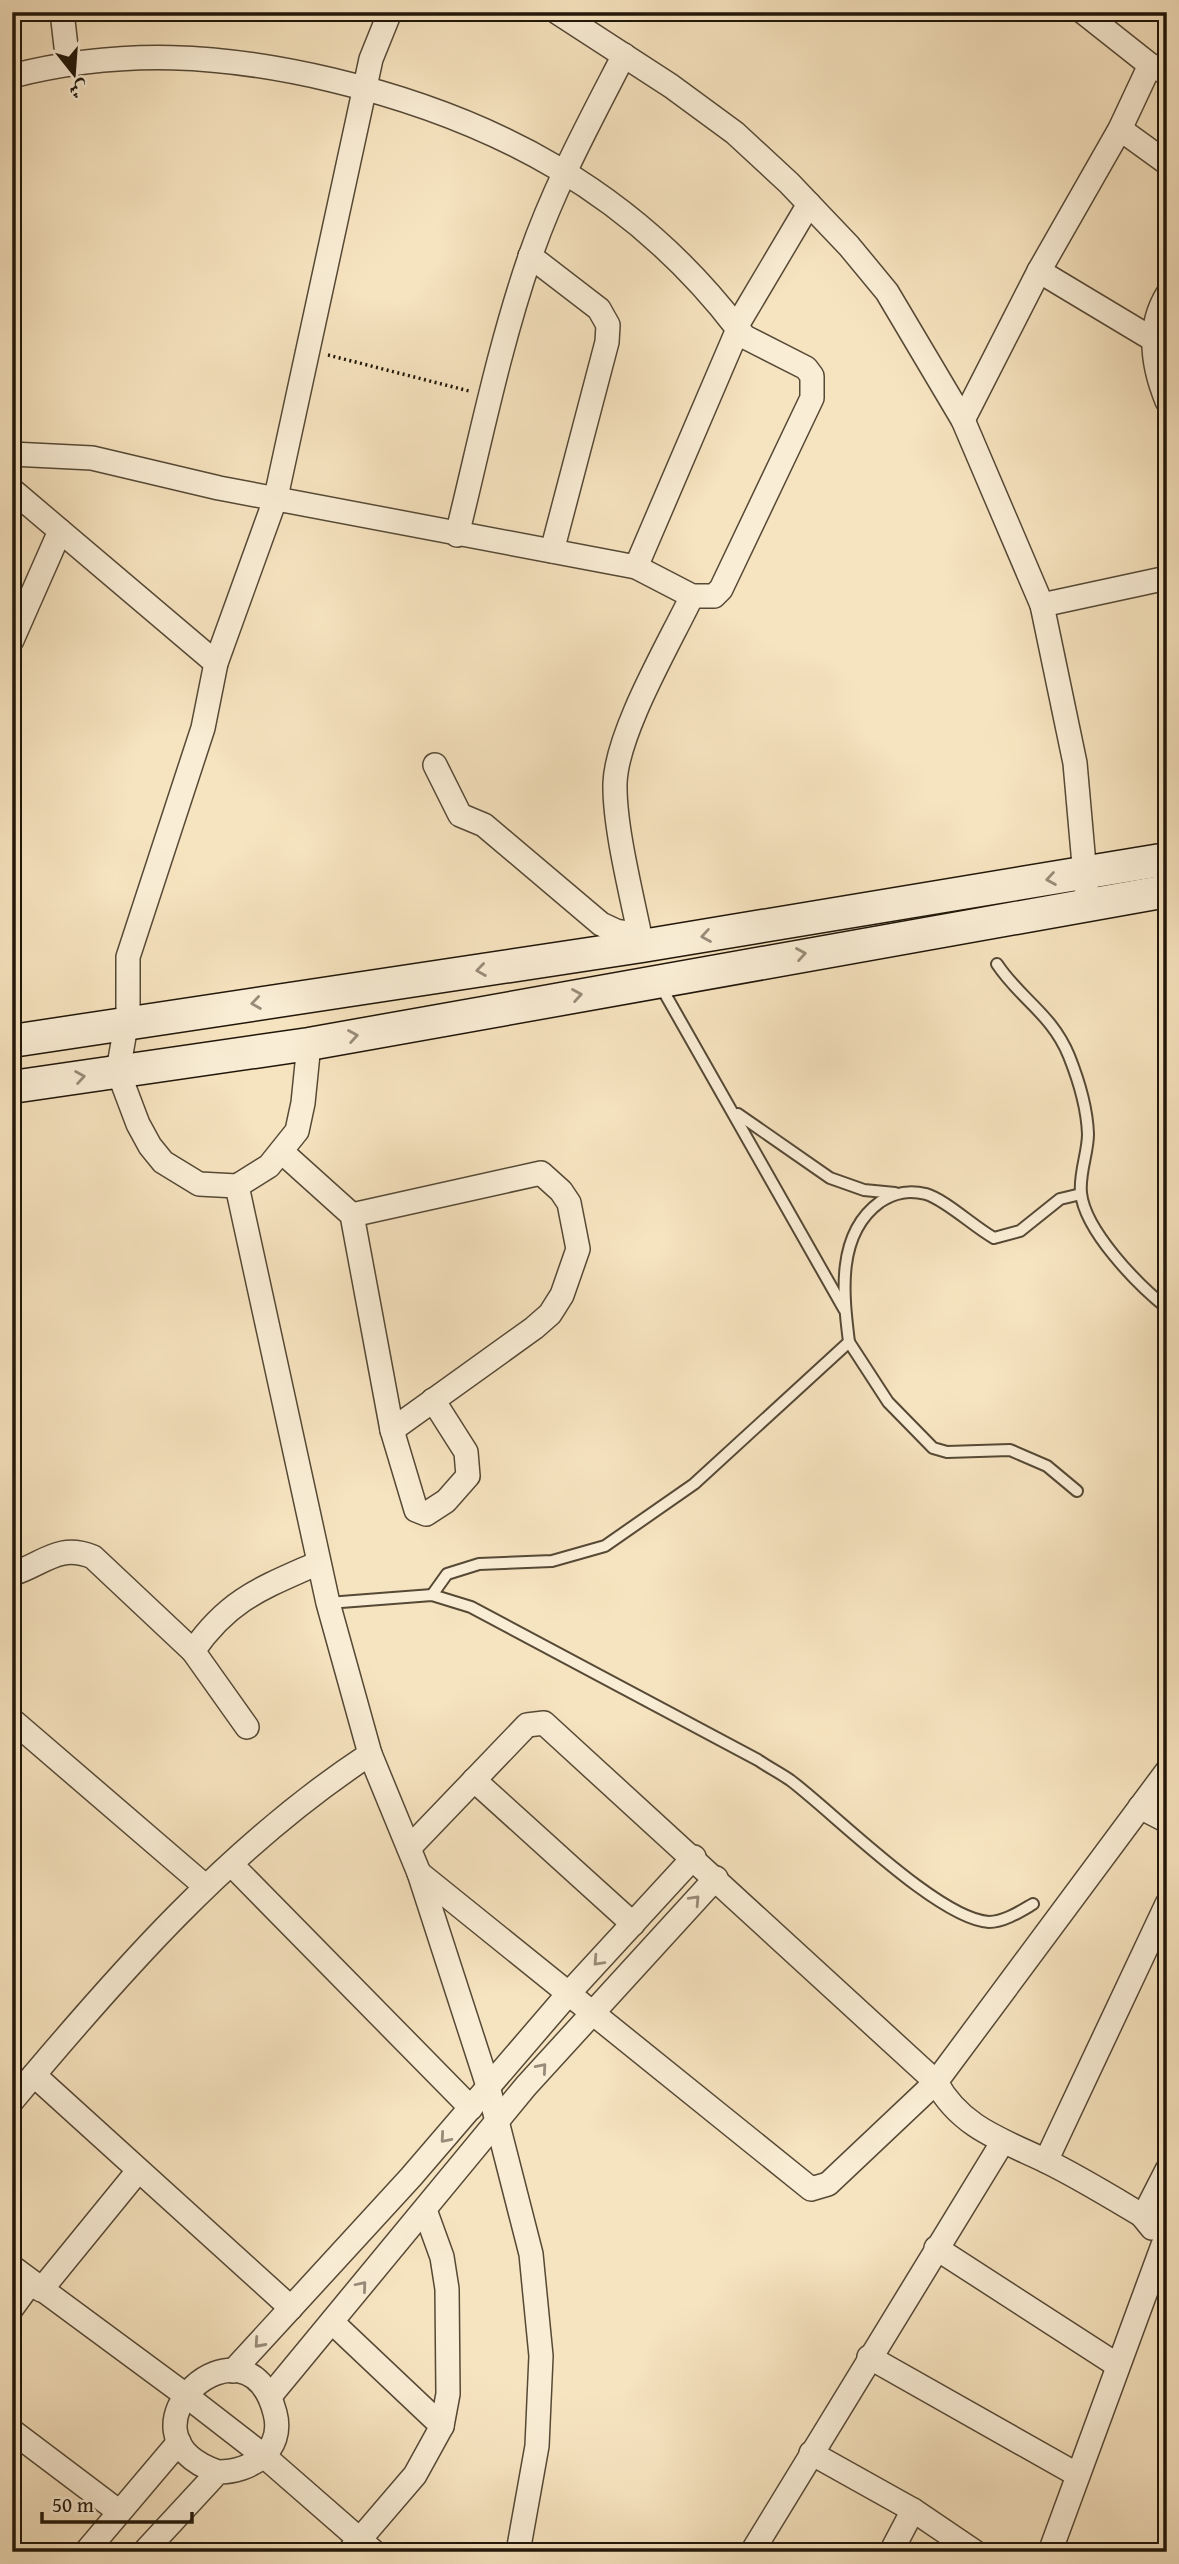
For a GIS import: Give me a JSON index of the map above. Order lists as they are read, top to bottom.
{
  "scale_bar": "50 m",
  "north": "bottom"
}
